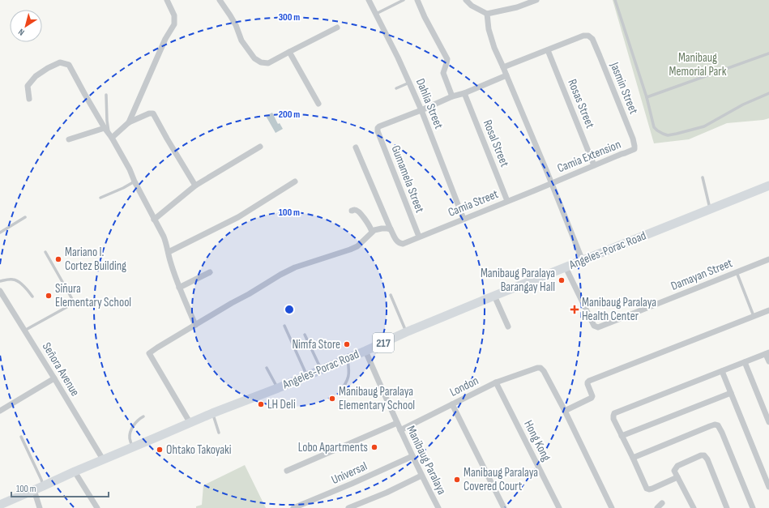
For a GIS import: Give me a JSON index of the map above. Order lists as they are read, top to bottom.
{
  "streets": {
    "main road": ["Angeles-Porac Road", "217"],
    "street": [
      "Jasmin Street",
      "Dahlia Street",
      "Rosas Street",
      "Rosal Street",
      "Camia Extension",
      "Gumamela Street",
      "Camia Street",
      "Damayan Street",
      "Señora Avenue",
      "London",
      "Hong Kong",
      "Manibaug Paralaya",
      "Universal"
    ]
  },
  "crossings": [
    ["Jasmin Street", "Rosas Street"],
    ["Jasmin Street", "Camia Extension"],
    ["Dahlia Street", "Gumamela Street"],
    ["Dahlia Street", "Camia Street"],
    ["Rosas Street", "Camia Extension"],
    ["Rosal Street", "Camia Street"],
    ["Camia Extension", "Camia Street"],
    ["Gumamela Street", "Camia Street"],
    ["Angeles-Porac Road", "Damayan Street"],
    ["Angeles-Porac Road", "Señora Avenue"],
    ["Angeles-Porac Road", "Manibaug Paralaya"],
    ["London", "Hong Kong"],
    ["London", "Manibaug Paralaya"],
    ["Manibaug Paralaya", "Universal"]
  ],
  "parks": ["Manibaug Memorial Park"],
  "places": {
    "other": [
      "Mariano I. Cortez Building",
      "Manibaug Paralaya Barangay Hall",
      "Siñura Elementary School",
      "Nimfa Store",
      "Manibaug Paralaya Elementary School",
      "LH Deli",
      "Lobo Apartments",
      "Ohtako Takoyaki",
      "Manibaug Paralaya Covered Court"
    ],
    "health": ["Manibaug Paralaya Health Center"]
  },
  "scale_bar": "100 m",
  "north": "bottom left",
  "rings": ["300 m", "200 m", "100 m"]
}
